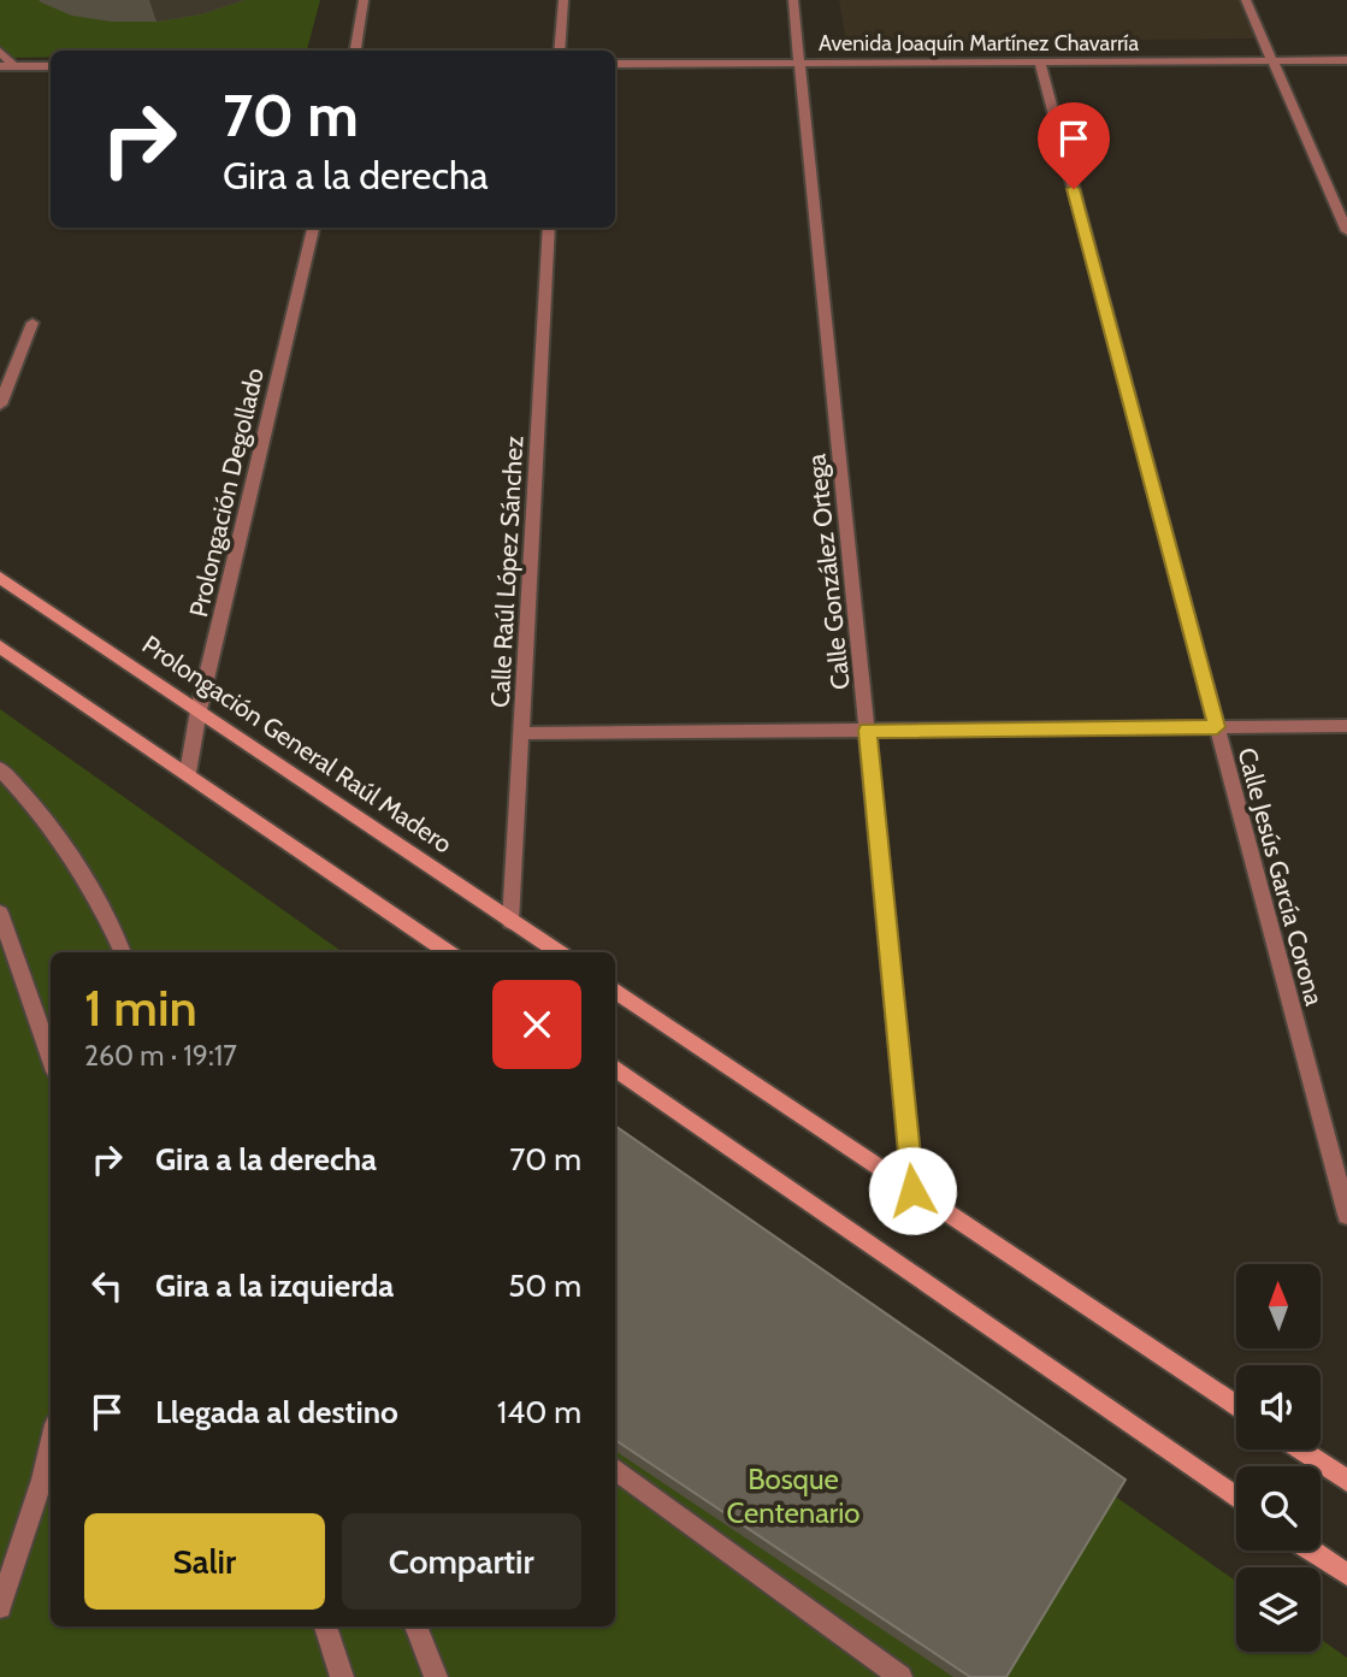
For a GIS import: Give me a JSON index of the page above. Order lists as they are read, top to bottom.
{
  "streets": {
    "main road": ["Prolongación General Raúl Madero"],
    "street": [
      "Avenida Joaquín Martínez Chavarría",
      "Prolongación Degollado",
      "Calle Raúl López Sánchez",
      "Calle González Ortega",
      "Calle Jesús García Corona"
    ]
  },
  "crossings": [
    ["Avenida Joaquín Martínez Chavarría", "Calle González Ortega"],
    ["Avenida Joaquín Martínez Chavarría", "Calle Jesús García Corona"],
    ["Prolongación Degollado", "Prolongación General Raúl Madero"],
    ["Calle Raúl López Sánchez", "Prolongación General Raúl Madero"]
  ],
  "parks": ["Bosque Centenario"],
  "north": "top",
  "page": {
    "turn": ["70 m", "Gira a la derecha"],
    "heading": ["1 min", "260 m · 19:17"],
    "list": [
      {
        "name": "Gira a la derecha",
        "value": "70 m"
      },
      {
        "name": "Gira a la izquierda",
        "value": "50 m"
      },
      {
        "name": "Llegada al destino",
        "value": "140 m"
      }
    ],
    "buttons": ["Salir", "Compartir"]
  }
}
